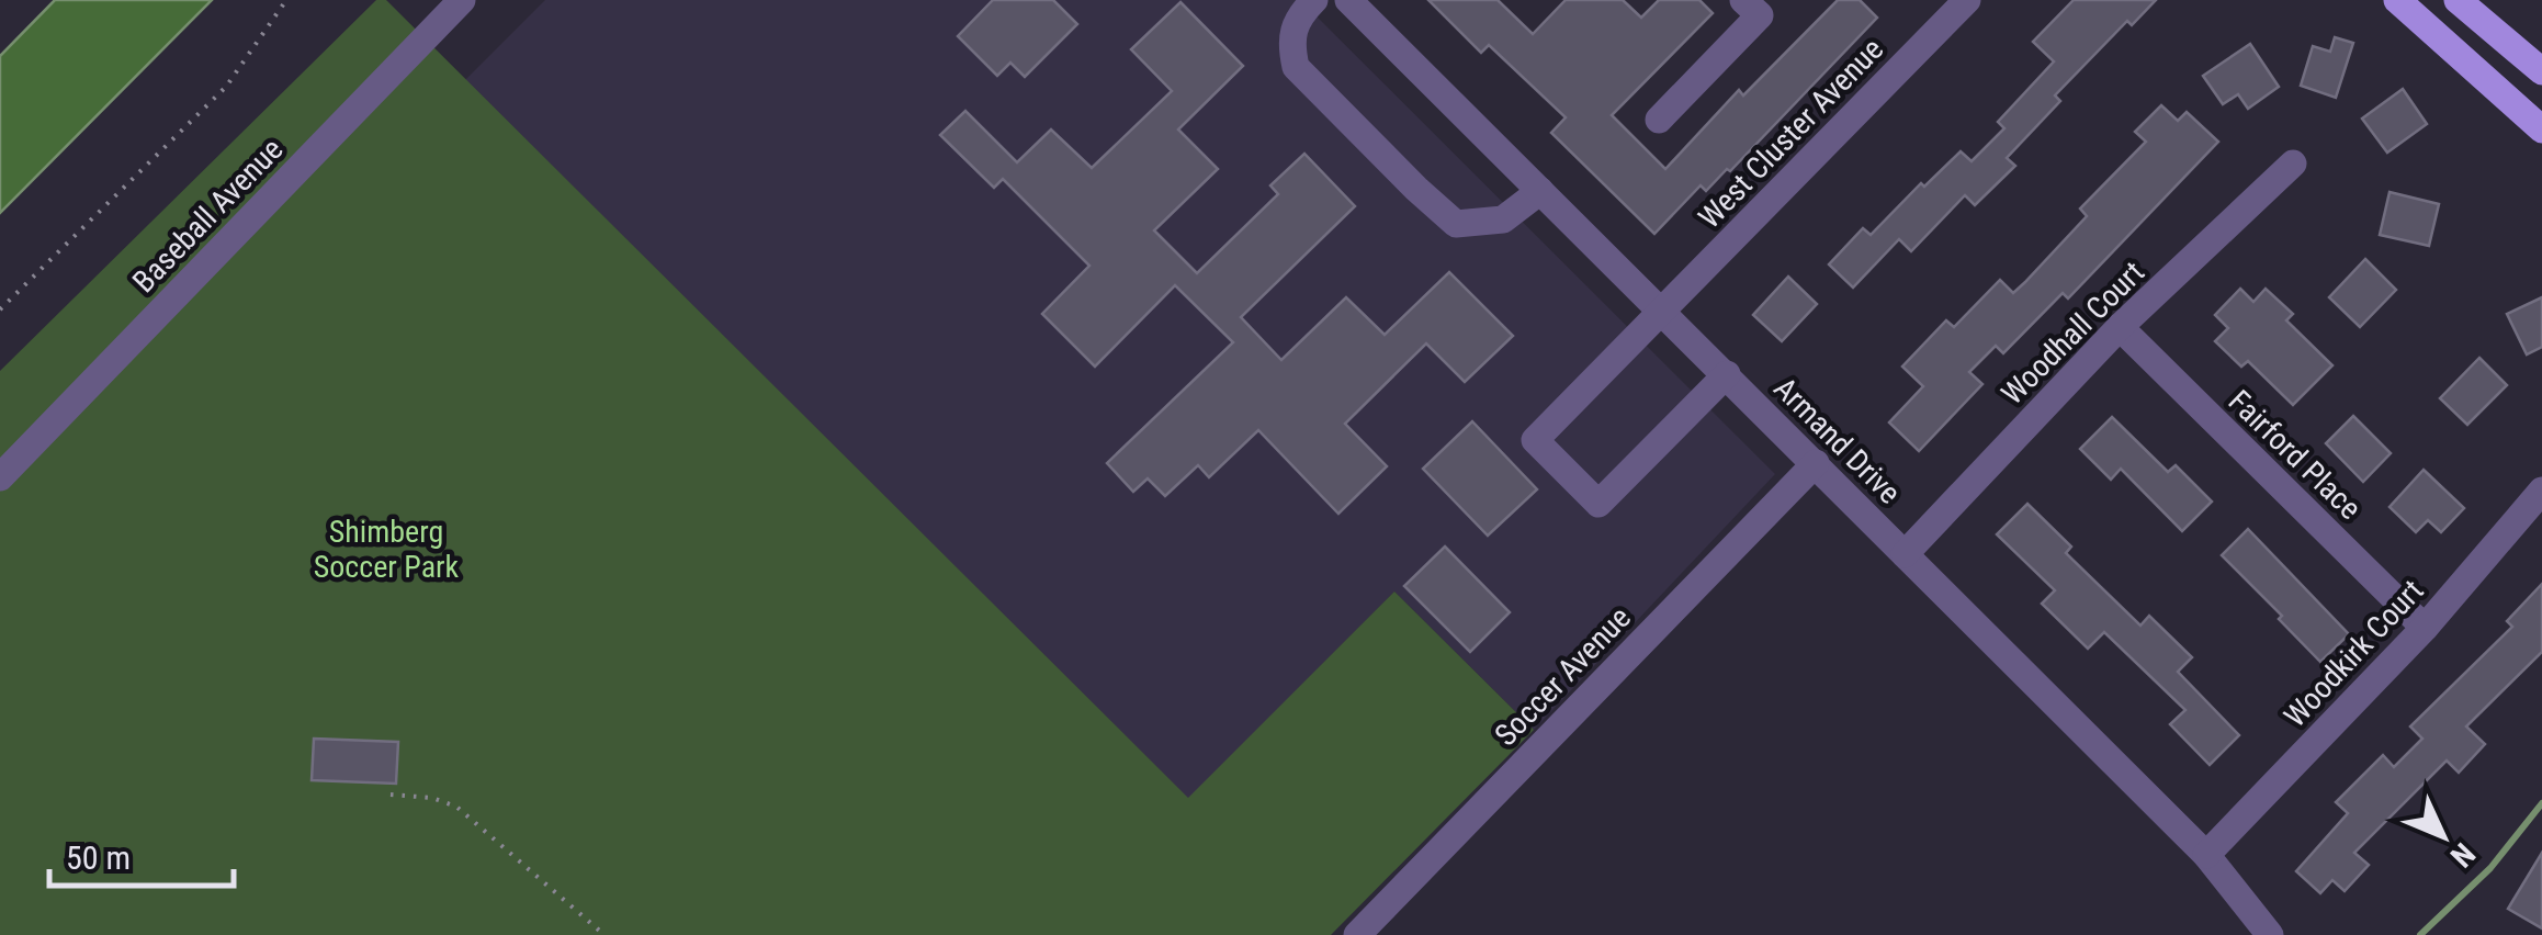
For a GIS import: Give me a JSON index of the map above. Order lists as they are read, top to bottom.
{
  "streets": {
    "street": [
      "West Cluster Avenue",
      "Baseball Avenue",
      "Woodhall Court",
      "Armand Drive",
      "Fairford Place",
      "Woodkirk Court",
      "Soccer Avenue"
    ]
  },
  "crossings": [
    ["West Cluster Avenue", "Armand Drive"],
    ["Woodhall Court", "Armand Drive"],
    ["Woodhall Court", "Fairford Place"],
    ["Armand Drive", "Woodkirk Court"],
    ["Armand Drive", "Soccer Avenue"],
    ["Fairford Place", "Woodkirk Court"]
  ],
  "parks": ["Shimberg Soccer Park"],
  "scale_bar": "50 m",
  "north": "bottom right"
}
